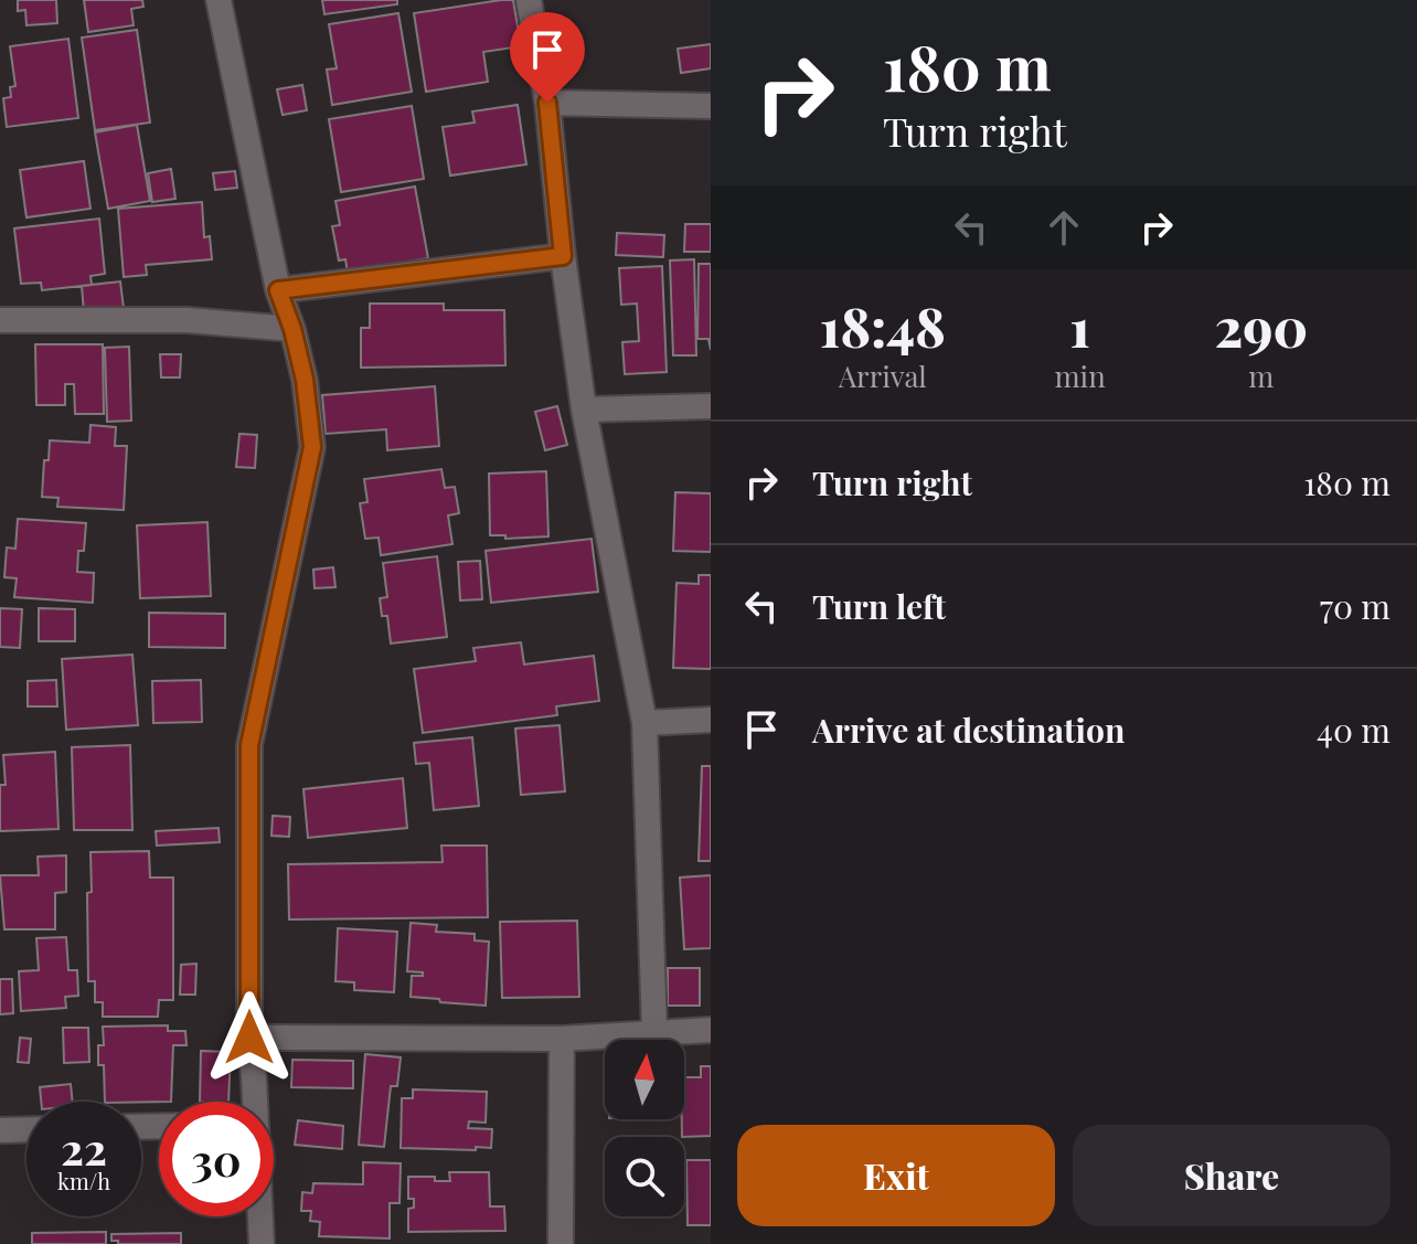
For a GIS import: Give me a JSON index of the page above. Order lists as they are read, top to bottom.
{
  "north": "top",
  "page": {
    "turn": ["180 m", "Turn right"],
    "eta": [
      "18:48",
      "Arrival",
      "1",
      "min",
      "290",
      "m"
    ],
    "list": [
      {
        "name": "Turn right",
        "value": "180 m"
      },
      {
        "name": "Turn left",
        "value": "70 m"
      },
      {
        "name": "Arrive at destination",
        "value": "40 m"
      }
    ],
    "speed": "22 km/h",
    "limit": "30",
    "buttons": ["Exit", "Share"]
  }
}
